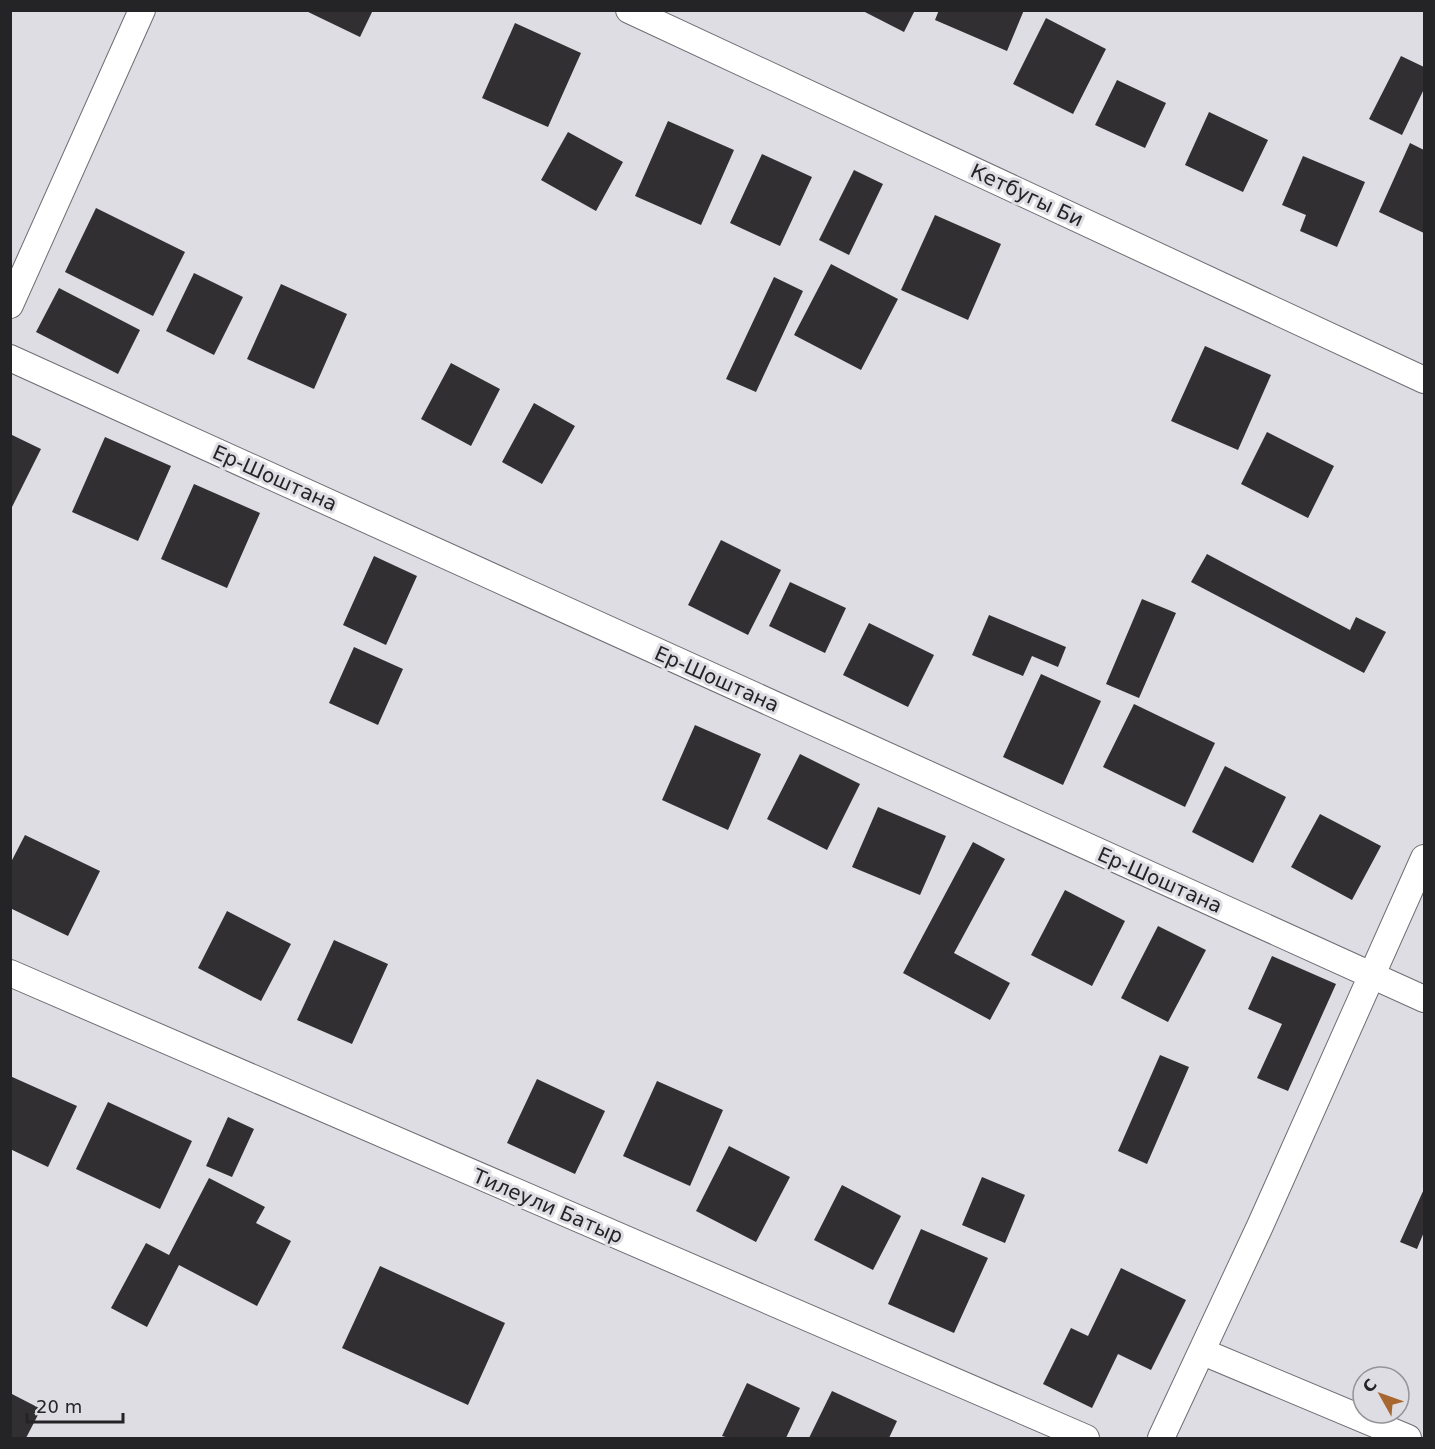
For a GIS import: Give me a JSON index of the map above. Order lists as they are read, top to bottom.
{
  "streets": {
    "street": ["Кетбугы Би", "Ер-Шоштана", "Тилеули Батыр"]
  },
  "scale_bar": "20 m",
  "north": "top left"
}
